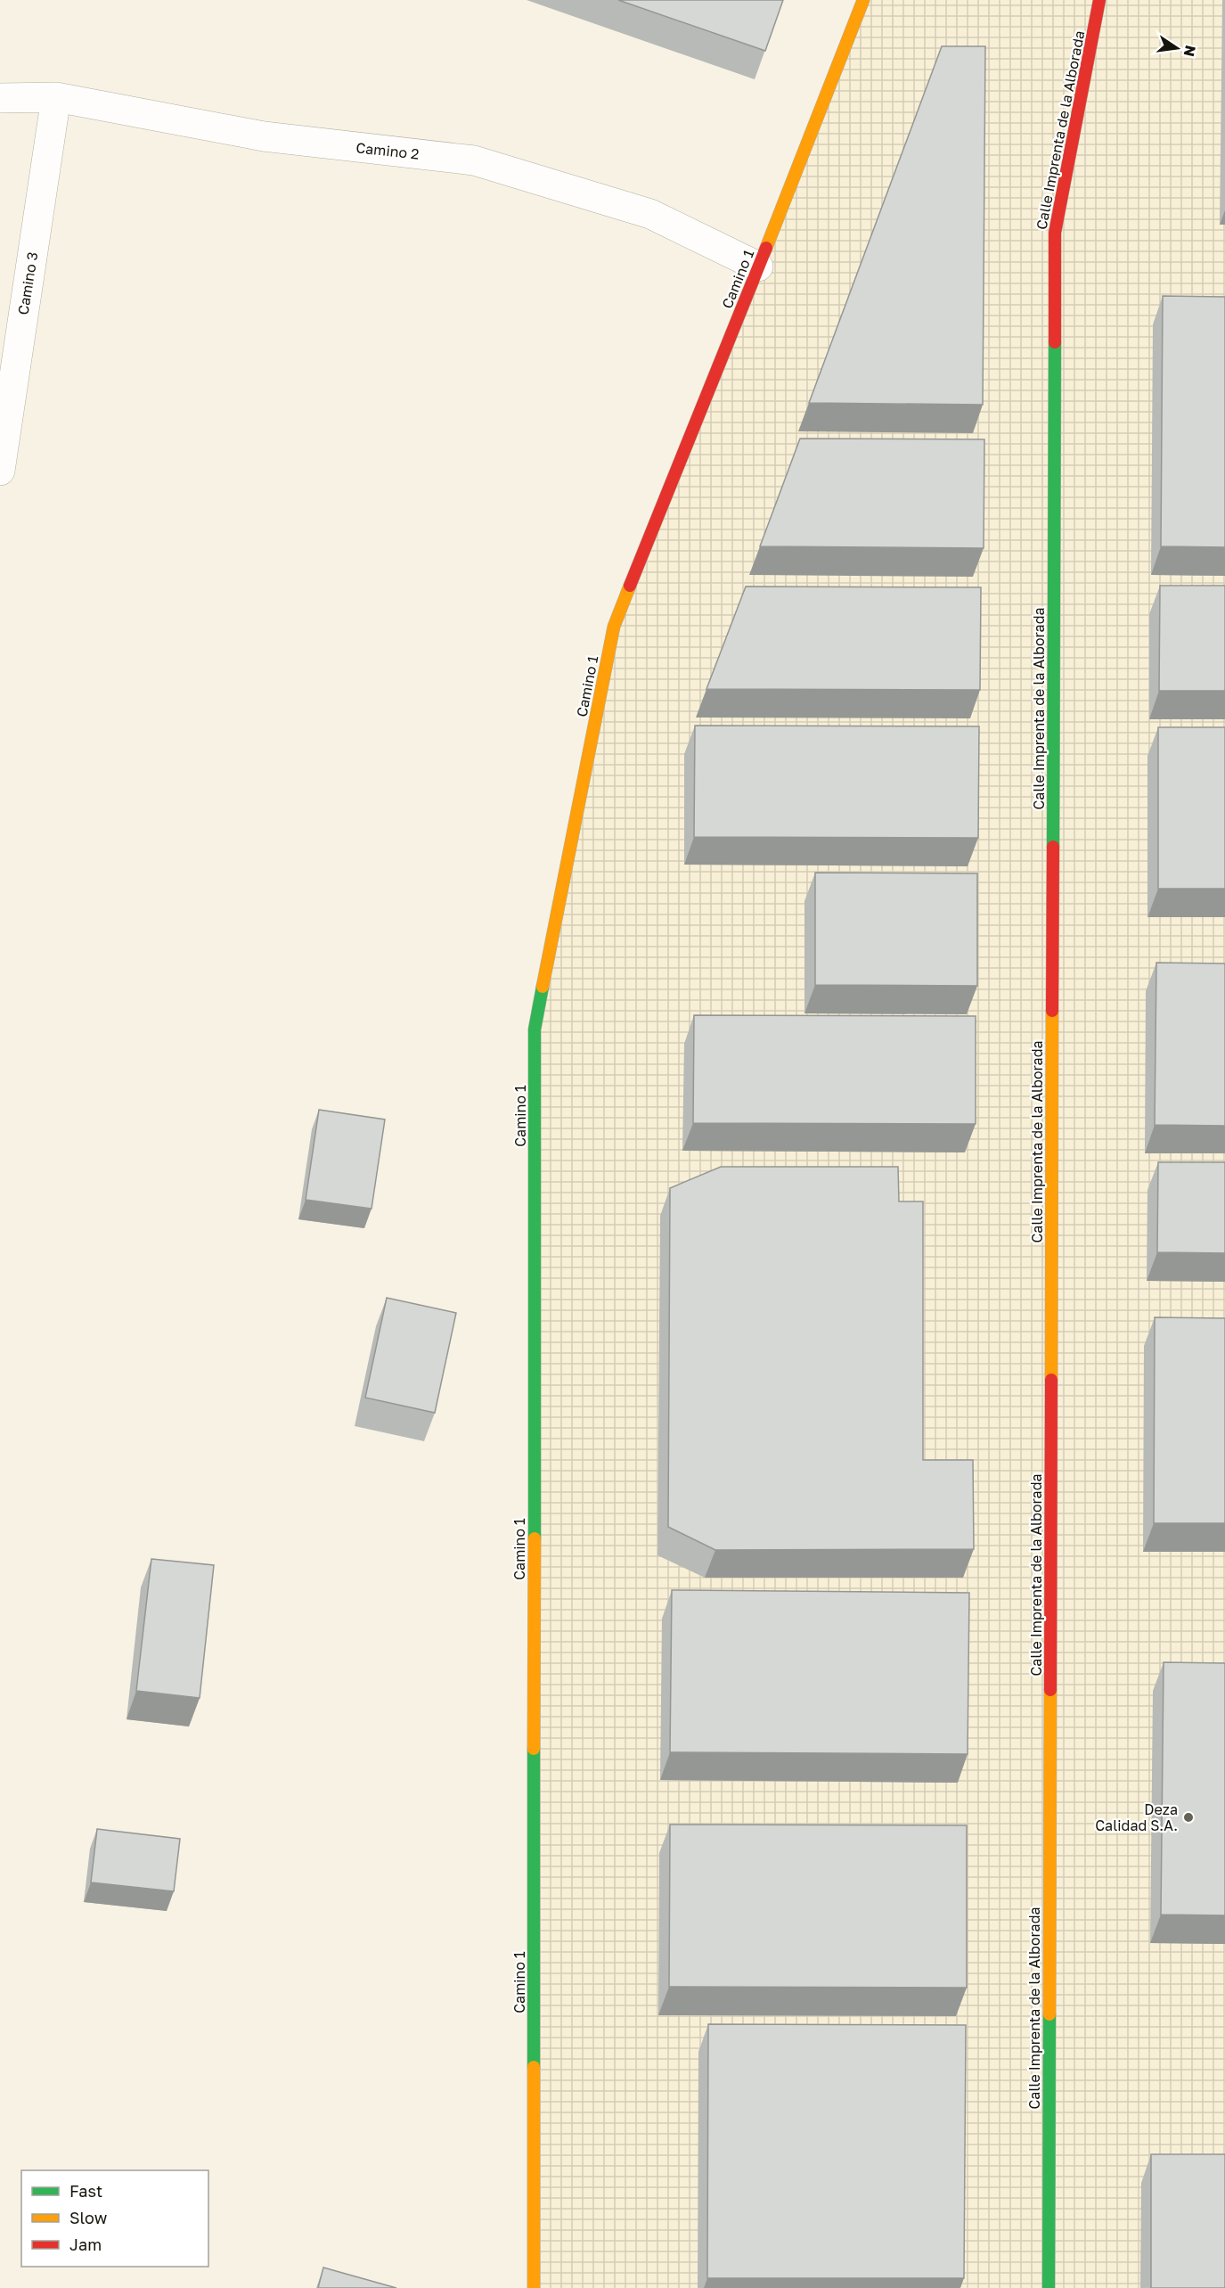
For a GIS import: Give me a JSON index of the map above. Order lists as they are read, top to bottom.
{
  "streets": {
    "street": [
      "Calle Imprenta de la Alborada",
      "Camino 2",
      "Camino 1",
      "Camino 3"
    ]
  },
  "crossings": [
    ["Camino 2", "Camino 1"],
    ["Camino 2", "Camino 3"]
  ],
  "places": ["Deza Calidad S.A."],
  "legend": ["Fast", "Slow", "Jam"],
  "north": "right"
}
